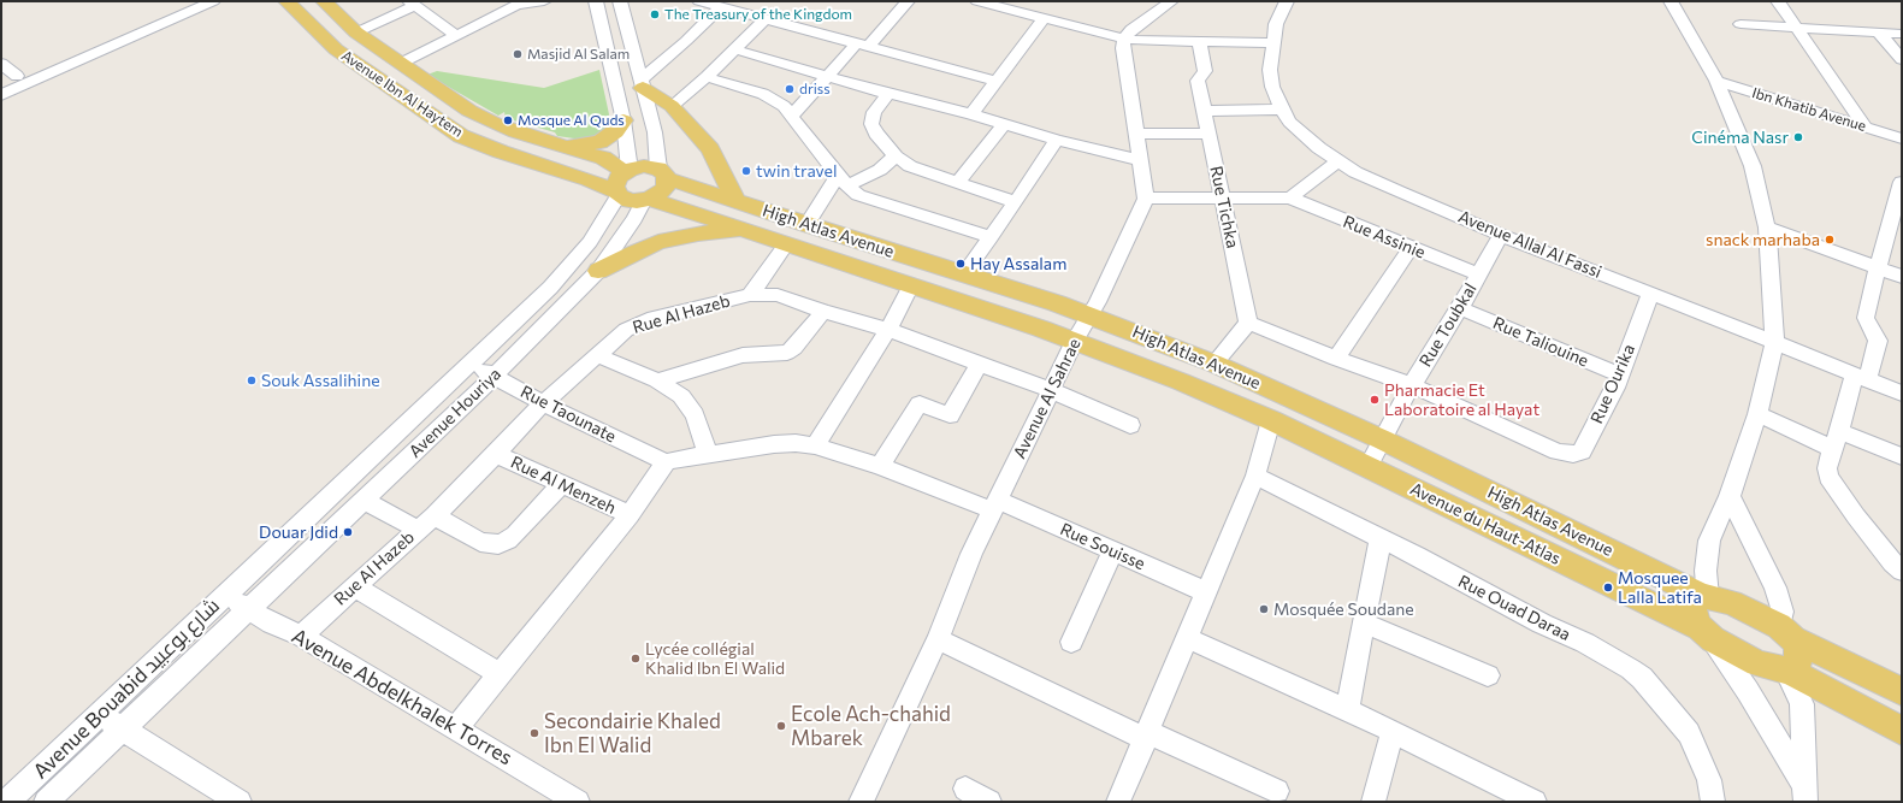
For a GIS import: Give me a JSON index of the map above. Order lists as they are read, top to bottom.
{
  "streets": {
    "main road": ["Avenue Ibn Al Haytem", "High Atlas Avenue", "Avenue du Haut-Atlas"],
    "street": [
      "Ibn Khatib Avenue",
      "Rue Tichka",
      "Rue Assinie",
      "Avenue Allal Al Fassi",
      "Rue Al Hazeb",
      "Rue Toubkal",
      "Rue Taliouine",
      "Rue Ourika",
      "Avenue Al Sahrae",
      "Avenue Houriya",
      "Rue Taounate",
      "Rue Al Menzeh",
      "Rue Souisse",
      "Rue Ouad Daraa",
      "Avenue Bouabid شارع بوعبيد",
      "Avenue Abdelkhalek Torres"
    ]
  },
  "crossings": [
    ["Avenue Ibn Al Haytem", "High Atlas Avenue"],
    ["Avenue Ibn Al Haytem", "Avenue Houriya"],
    ["High Atlas Avenue", "Rue Toubkal"],
    ["High Atlas Avenue", "Avenue Al Sahrae"],
    ["High Atlas Avenue", "Avenue Houriya"],
    ["High Atlas Avenue", "Avenue du Haut-Atlas"],
    ["Rue Assinie", "Rue Toubkal"],
    ["Avenue Allal Al Fassi", "Rue Toubkal"],
    ["Avenue Allal Al Fassi", "Rue Ourika"],
    ["Rue Al Hazeb", "Avenue Al Sahrae"],
    ["Rue Al Hazeb", "Rue Taounate"],
    ["Rue Al Hazeb", "Rue Al Menzeh"],
    ["Rue Al Hazeb", "Avenue Abdelkhalek Torres"],
    ["Rue Toubkal", "Rue Taliouine"],
    ["Rue Toubkal", "Rue Ourika"],
    ["Rue Toubkal", "Avenue du Haut-Atlas"],
    ["Rue Taliouine", "Rue Ourika"],
    ["Avenue Al Sahrae", "Rue Souisse"],
    ["Avenue Houriya", "Rue Taounate"],
    ["Avenue Houriya", "Avenue Bouabid شارع بوعبيد"],
    ["Avenue Houriya", "Avenue Abdelkhalek Torres"],
    ["Rue Taounate", "Rue Souisse"],
    ["Avenue Bouabid شارع بوعبيد", "Avenue Abdelkhalek Torres"]
  ],
  "places": [
    "The Treasury of the Kingdom",
    "Masjid Al Salam",
    "driss",
    "Mosque Al Quds",
    "Cinéma Nasr",
    "twin travel",
    "snack marhaba",
    "Hay Assalam",
    "Souk Assalihine",
    "Pharmacie Et Laboratoire al Hayat",
    "Douar Jdid",
    "Mosquee Lalla Latifa",
    "Mosquée Soudane",
    "Lycée collégial Khalid Ibn El Walid",
    "Ecole Ach-chahid Mbarek",
    "Secondairie Khaled Ibn El Walid"
  ]
}
